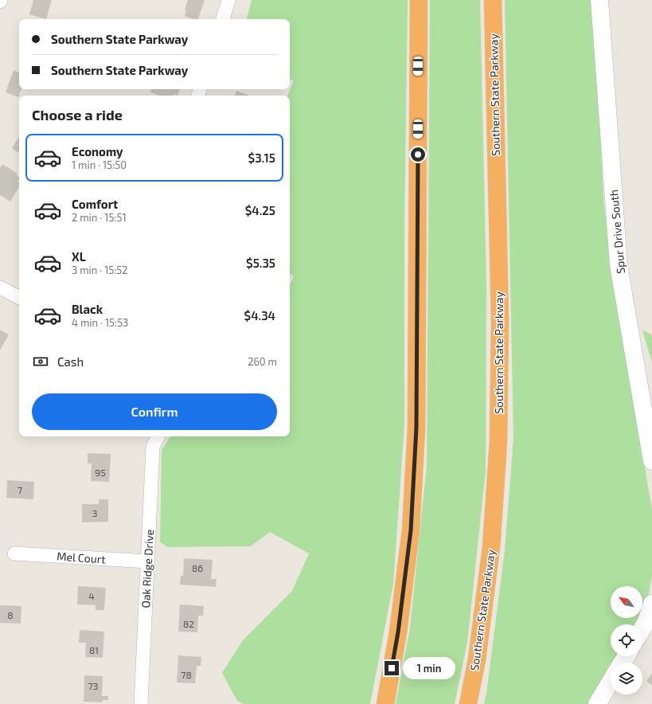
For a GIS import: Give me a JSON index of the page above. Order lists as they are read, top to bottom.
{
  "streets": {
    "highway": ["Southern State Parkway"],
    "street": ["Spur Drive South", "Mel Court", "Oak Ridge Drive"]
  },
  "crossings": [
    ["Mel Court", "Oak Ridge Drive"]
  ],
  "house_numbers": [
    "95",
    "7",
    "3",
    "86",
    "4",
    "8",
    "82",
    "81",
    "78",
    "73"
  ],
  "north": "top left",
  "page": {
    "banner": ["Southern State Parkway", "Southern State Parkway"],
    "heading": "Choose a ride",
    "list": [
      {
        "name": "Economy",
        "note": "1 min · 15:50",
        "value": "$3.15"
      },
      {
        "name": "Comfort",
        "note": "2 min · 15:51",
        "value": "$4.25"
      },
      {
        "name": "XL",
        "note": "3 min · 15:52",
        "value": "$5.35"
      },
      {
        "name": "Black",
        "note": "4 min · 15:53",
        "value": "$4.34"
      }
    ],
    "pay": ["Cash", "260 m"],
    "buttons": "Confirm",
    "bubble": "1 min"
  }
}
